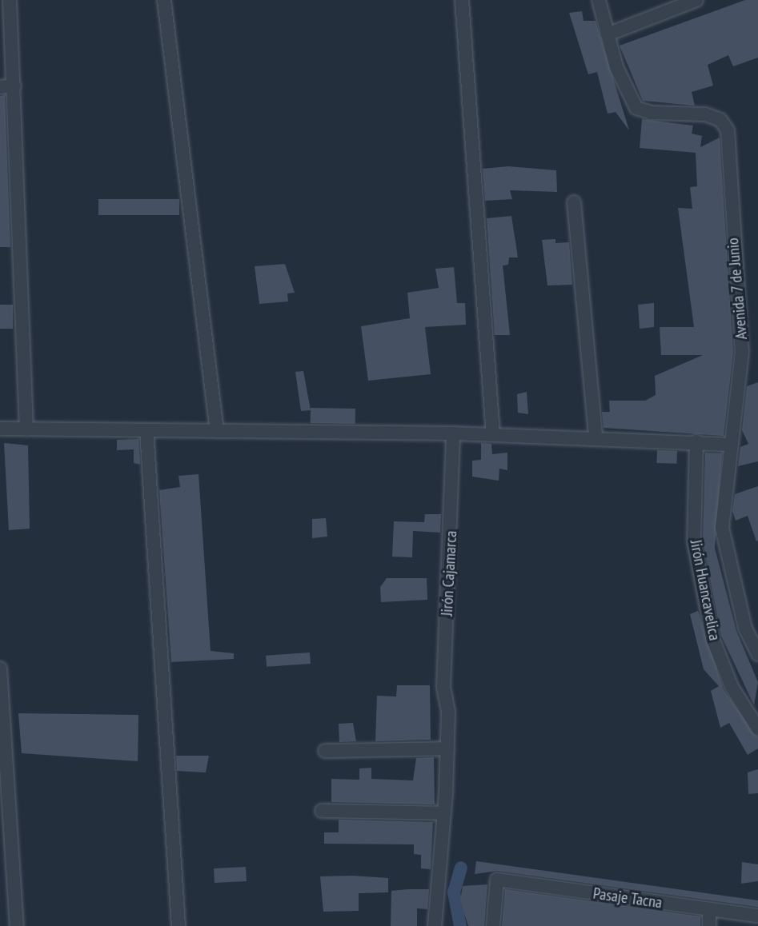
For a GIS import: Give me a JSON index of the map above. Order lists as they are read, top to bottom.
{
  "streets": {
    "street": [
      "Avenida 7 de Junio",
      "Jirón Cajamarca",
      "Jirón Huancavelica",
      "Pasaje Tacna"
    ]
  }
}
